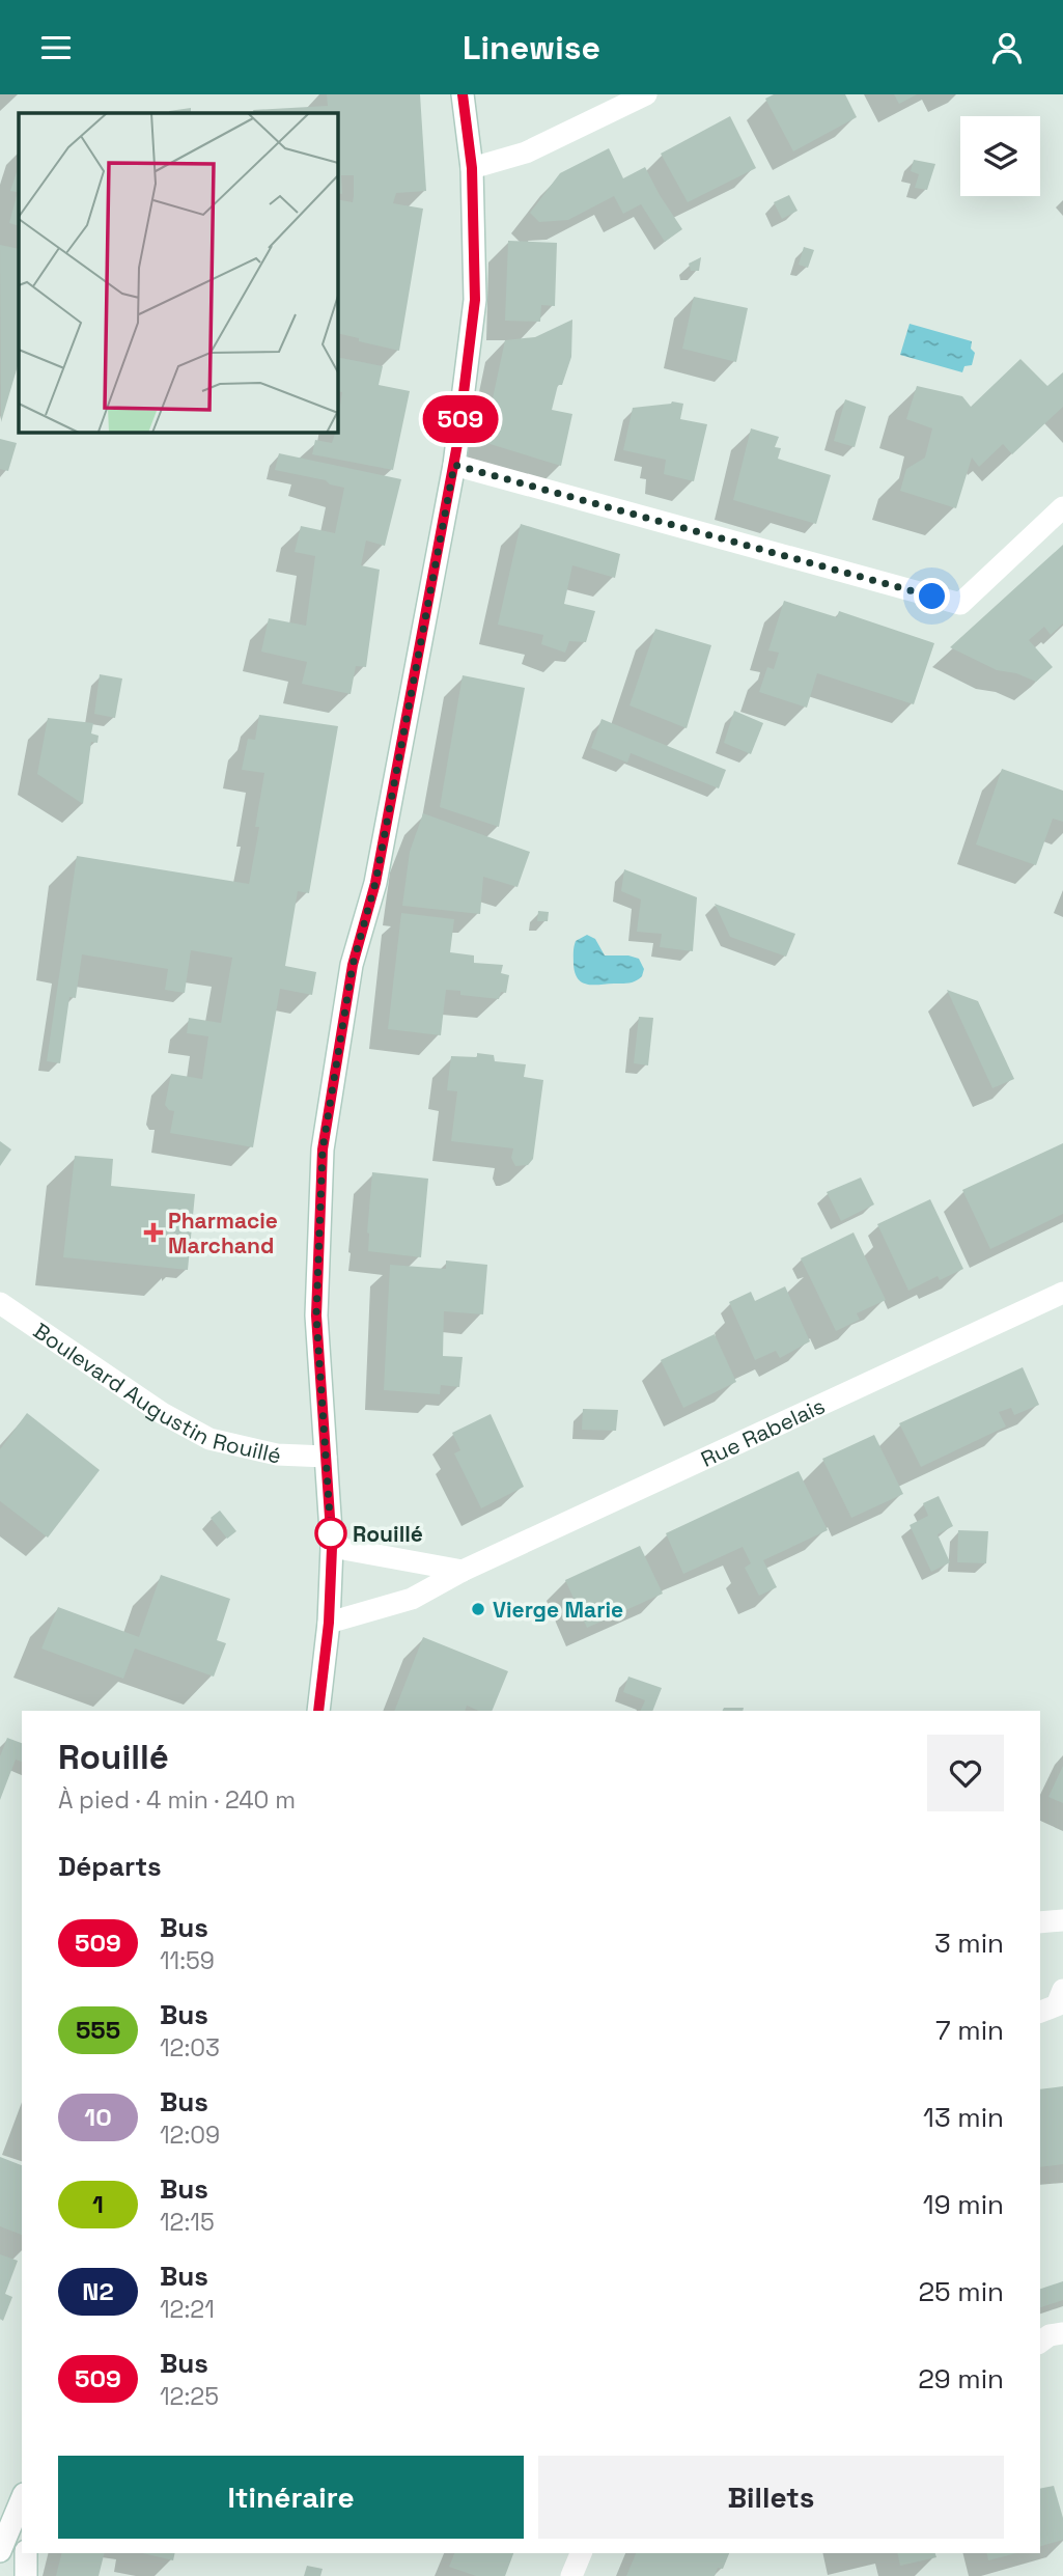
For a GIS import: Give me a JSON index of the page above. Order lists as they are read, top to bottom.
{
  "streets": {
    "street": ["Boulevard Augustin Rouillé", "Rue Rabelais"]
  },
  "places": {
    "health": ["Pharmacie Marchand"],
    "other": ["Rouillé", "Vierge Marie"]
  },
  "lines": ["bus line 509"],
  "page": {
    "header": "Linewise",
    "on_map": "509",
    "heading": [
      ["Rouillé", "À pied · 4 min · 240 m"],
      "Départs"
    ],
    "list": [
      {
        "mark": "509",
        "name": "Bus",
        "note": "11:59",
        "value": "3 min"
      },
      {
        "mark": "555",
        "name": "Bus",
        "note": "12:03",
        "value": "7 min"
      },
      {
        "mark": "10",
        "name": "Bus",
        "note": "12:09",
        "value": "13 min"
      },
      {
        "mark": "1",
        "name": "Bus",
        "note": "12:15",
        "value": "19 min"
      },
      {
        "mark": "N2",
        "name": "Bus",
        "note": "12:21",
        "value": "25 min"
      },
      {
        "mark": "509",
        "name": "Bus",
        "note": "12:25",
        "value": "29 min"
      }
    ],
    "buttons": ["Itinéraire", "Billets"]
  }
}
